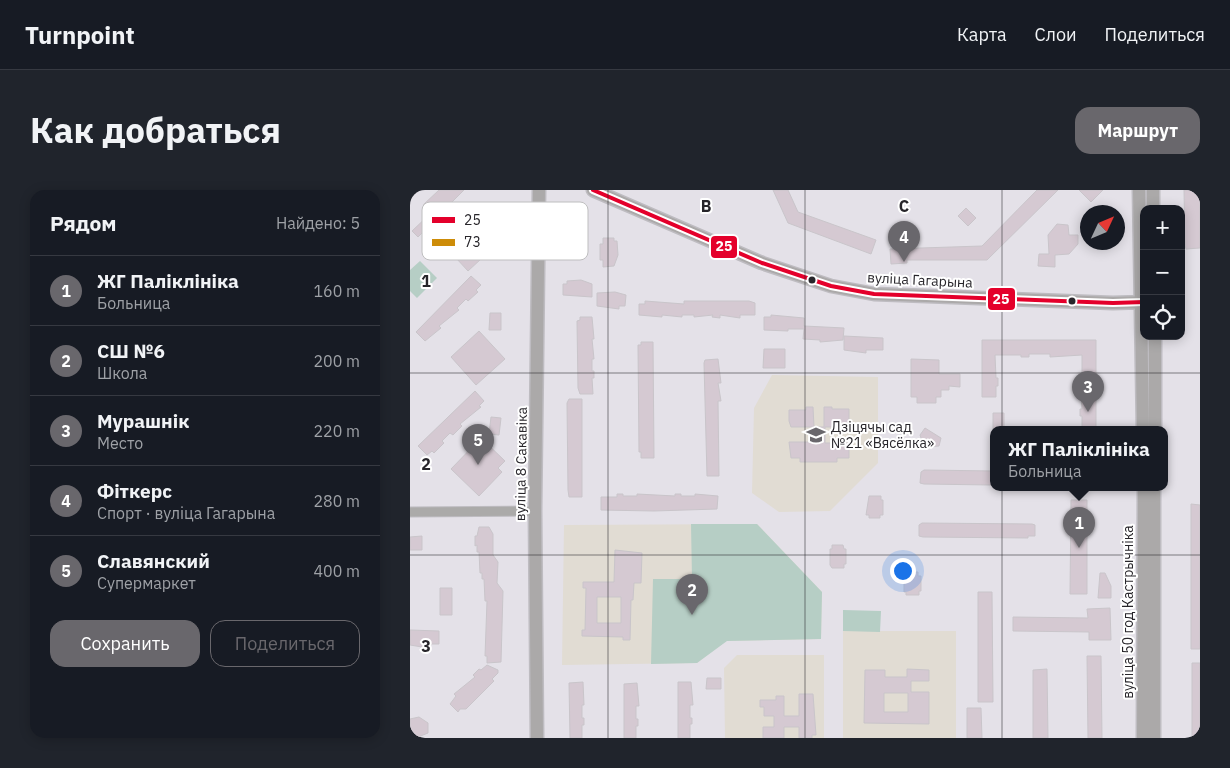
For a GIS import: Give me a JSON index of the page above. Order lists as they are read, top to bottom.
{
  "streets": {
    "main road": ["вуліца Гагарына", "вуліца 8 Сакавіка", "вуліца 50 год Кастрычніка"]
  },
  "places": {
    "school or university": ["Дзіцячы сад №21 «Вясёлка»"]
  },
  "lines": ["transit line 25"],
  "legend": ["25", "73"],
  "north": "top right",
  "page": {
    "header": "Turnpoint",
    "nav": ["Карта", "Слои", "Поделиться"],
    "title": "Как добраться",
    "buttons": [
      "Маршрут",
      ["Сохранить", "Поделиться"]
    ],
    "heading": ["Рядом", "Найдено: 5"],
    "map_buttons": ["+", "−"],
    "pins": [
      "4",
      "3",
      "5",
      "1",
      "2"
    ],
    "list": [
      {
        "mark": "1",
        "name": "ЖГ Паліклініка",
        "note": "Больница",
        "value": "160 m"
      },
      {
        "mark": "2",
        "name": "СШ №6",
        "note": "Школа",
        "value": "200 m"
      },
      {
        "mark": "3",
        "name": "Мурашнік",
        "note": "Место",
        "value": "220 m"
      },
      {
        "mark": "4",
        "name": "Фіткерс",
        "note": "Спорт · вуліца Гагарына",
        "value": "280 m"
      },
      {
        "mark": "5",
        "name": "Славянский",
        "note": "Супермаркет",
        "value": "400 m"
      }
    ],
    "popup": ["ЖГ Паліклініка", "Больница"]
  },
  "grid": {
    "columns": ["B", "C"],
    "rows": ["1", "2", "3"]
  }
}
